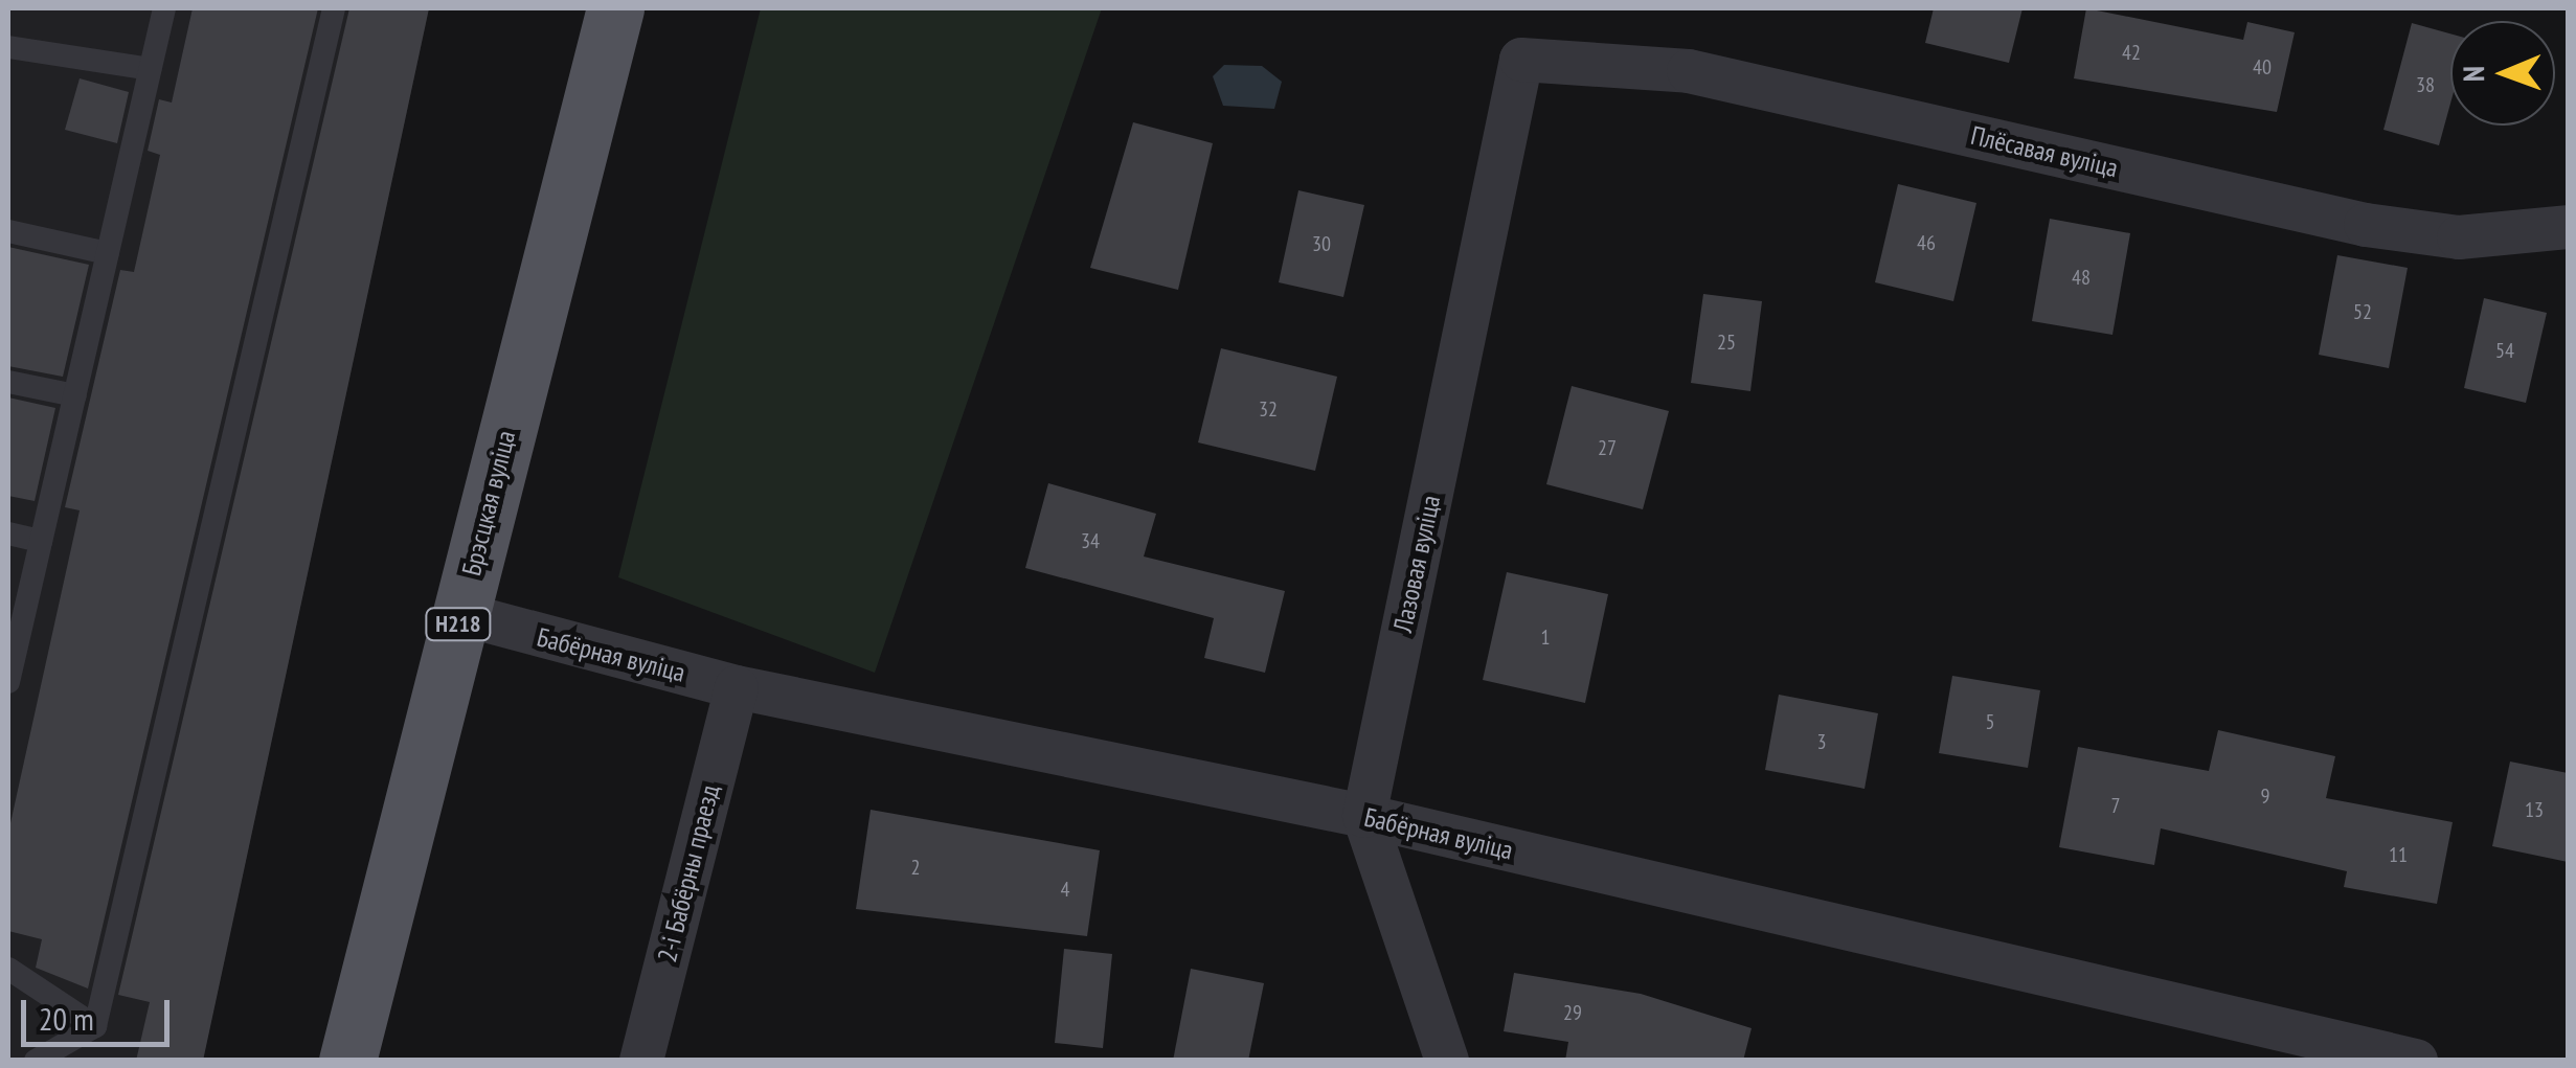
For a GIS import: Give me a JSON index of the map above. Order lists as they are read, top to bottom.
{
  "streets": {
    "main road": ["Брэсцкая вуліца", "Н218"],
    "street": [
      "Плёсавая вуліца",
      "Лазовая вуліца",
      "Бабёрная вуліца",
      "2-і Бабёрны праезд"
    ]
  },
  "crossings": [
    ["Плёсавая вуліца", "Лазовая вуліца"],
    ["Брэсцкая вуліца", "Бабёрная вуліца"],
    ["Лазовая вуліца", "Бабёрная вуліца"],
    ["Бабёрная вуліца", "2-і Бабёрны праезд"]
  ],
  "house_numbers": [
    "42",
    "40",
    "38",
    "46",
    "30",
    "48",
    "52",
    "25",
    "54",
    "32",
    "27",
    "34",
    "1",
    "5",
    "3",
    "9",
    "7",
    "13",
    "11",
    "2",
    "4",
    "29"
  ],
  "scale_bar": "20 m",
  "north": "left"
}
